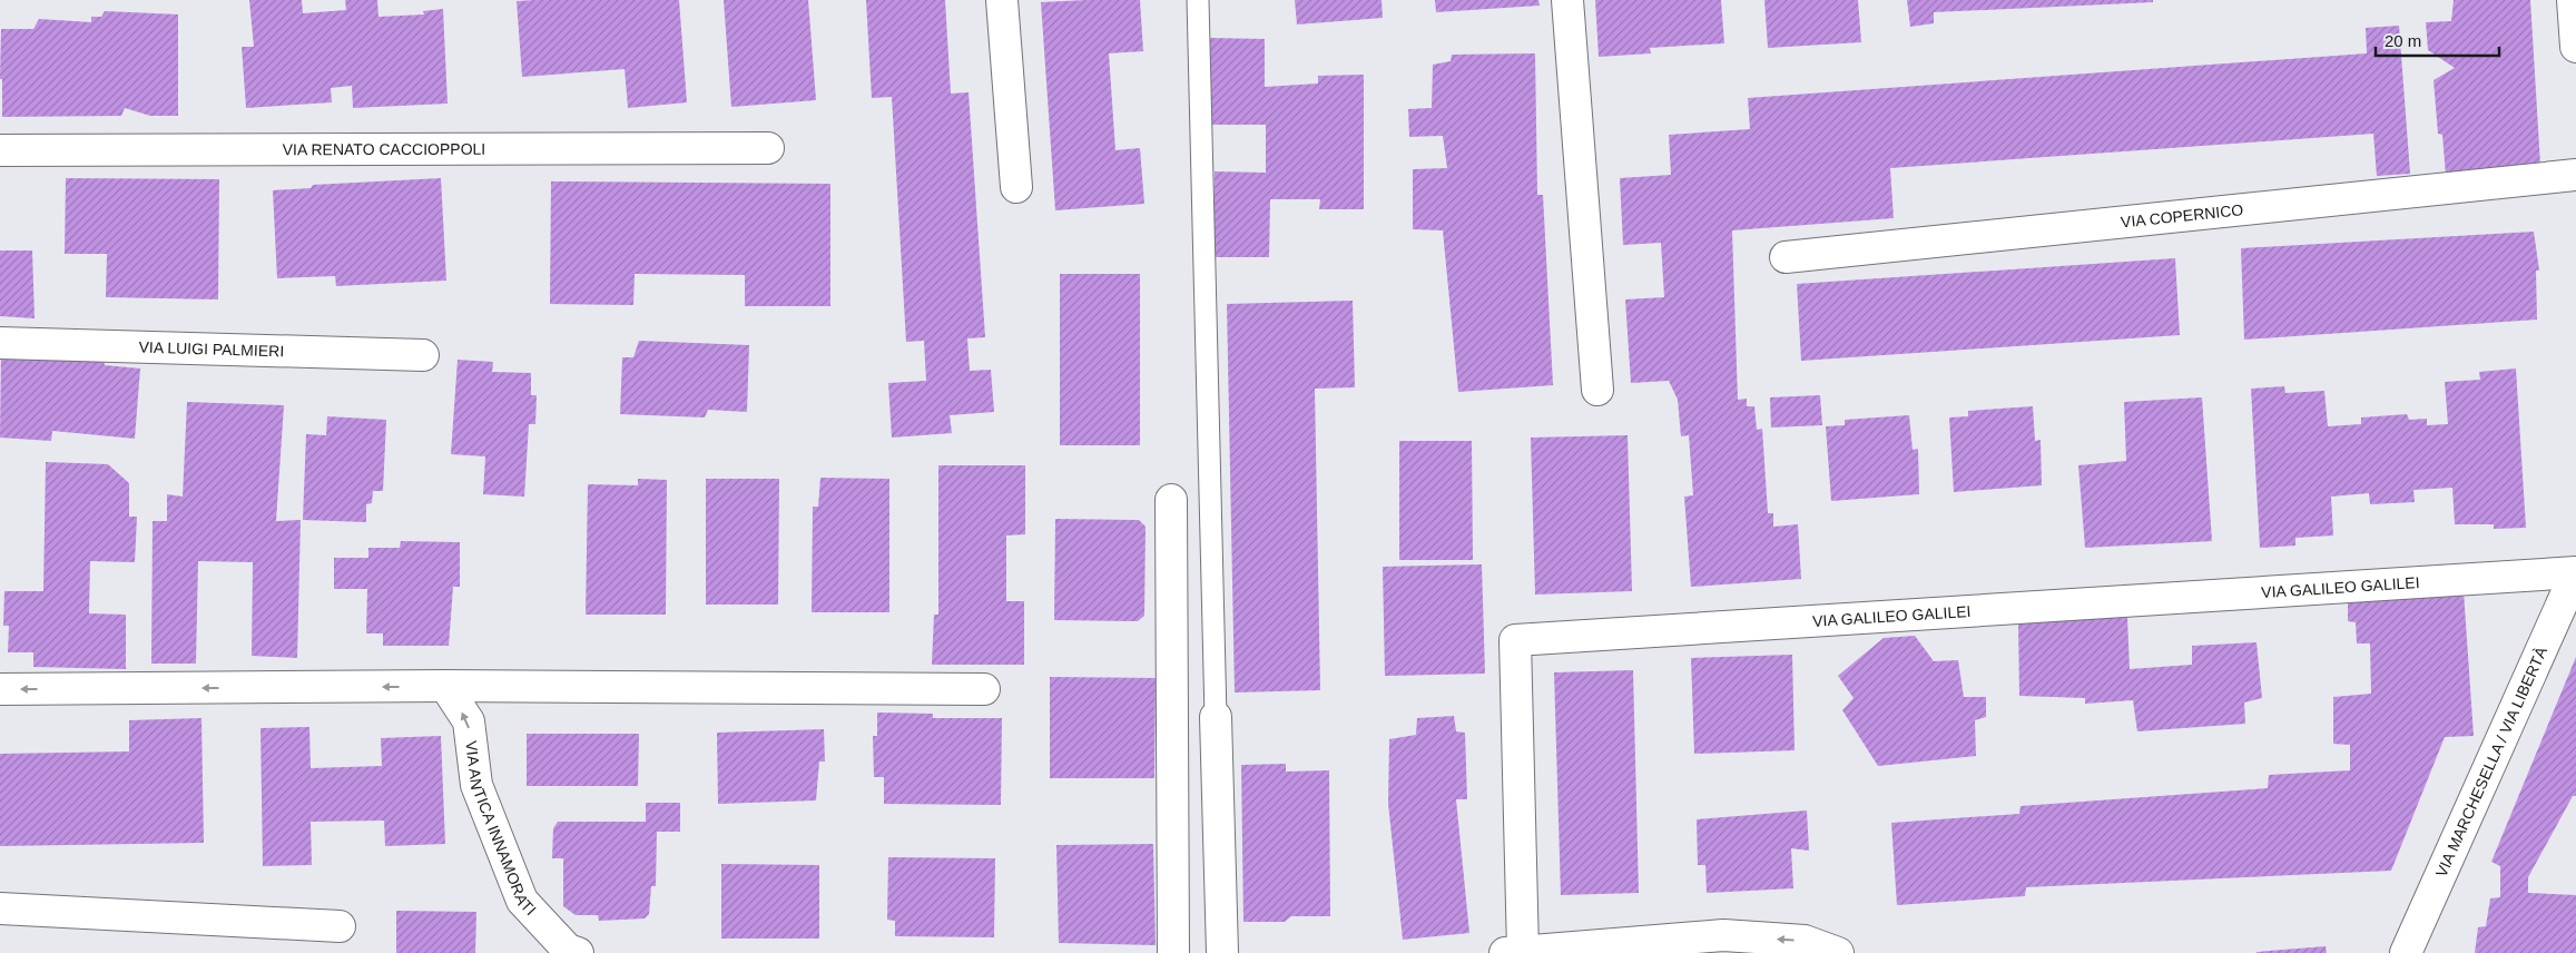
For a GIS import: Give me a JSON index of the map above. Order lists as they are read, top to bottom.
{
  "streets": {
    "street": [
      "VIA RENATO CACCIOPPOLI",
      "VIA COPERNICO",
      "VIA LUIGI PALMIERI",
      "VIA GALILEO GALILEI",
      "VIA MARCHESELLA / VIA LIBERTÀ",
      "VIA ANTICA INNAMORATI"
    ]
  },
  "crossings": [
    ["VIA GALILEO GALILEI", "VIA MARCHESELLA / VIA LIBERTÀ"]
  ],
  "one_way": ["VIA ANTICA INNAMORATI"],
  "scale_bar": "20 m"
}
